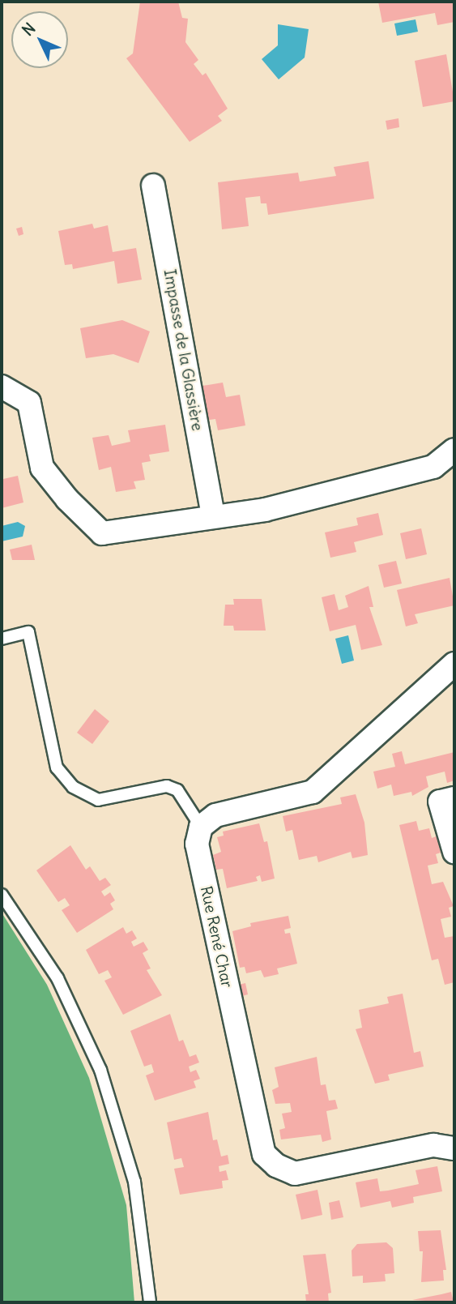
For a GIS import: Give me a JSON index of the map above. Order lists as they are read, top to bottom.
{
  "streets": {
    "street": ["Impasse de la Glassière", "Rue René Char"]
  },
  "north": "top left"
}
